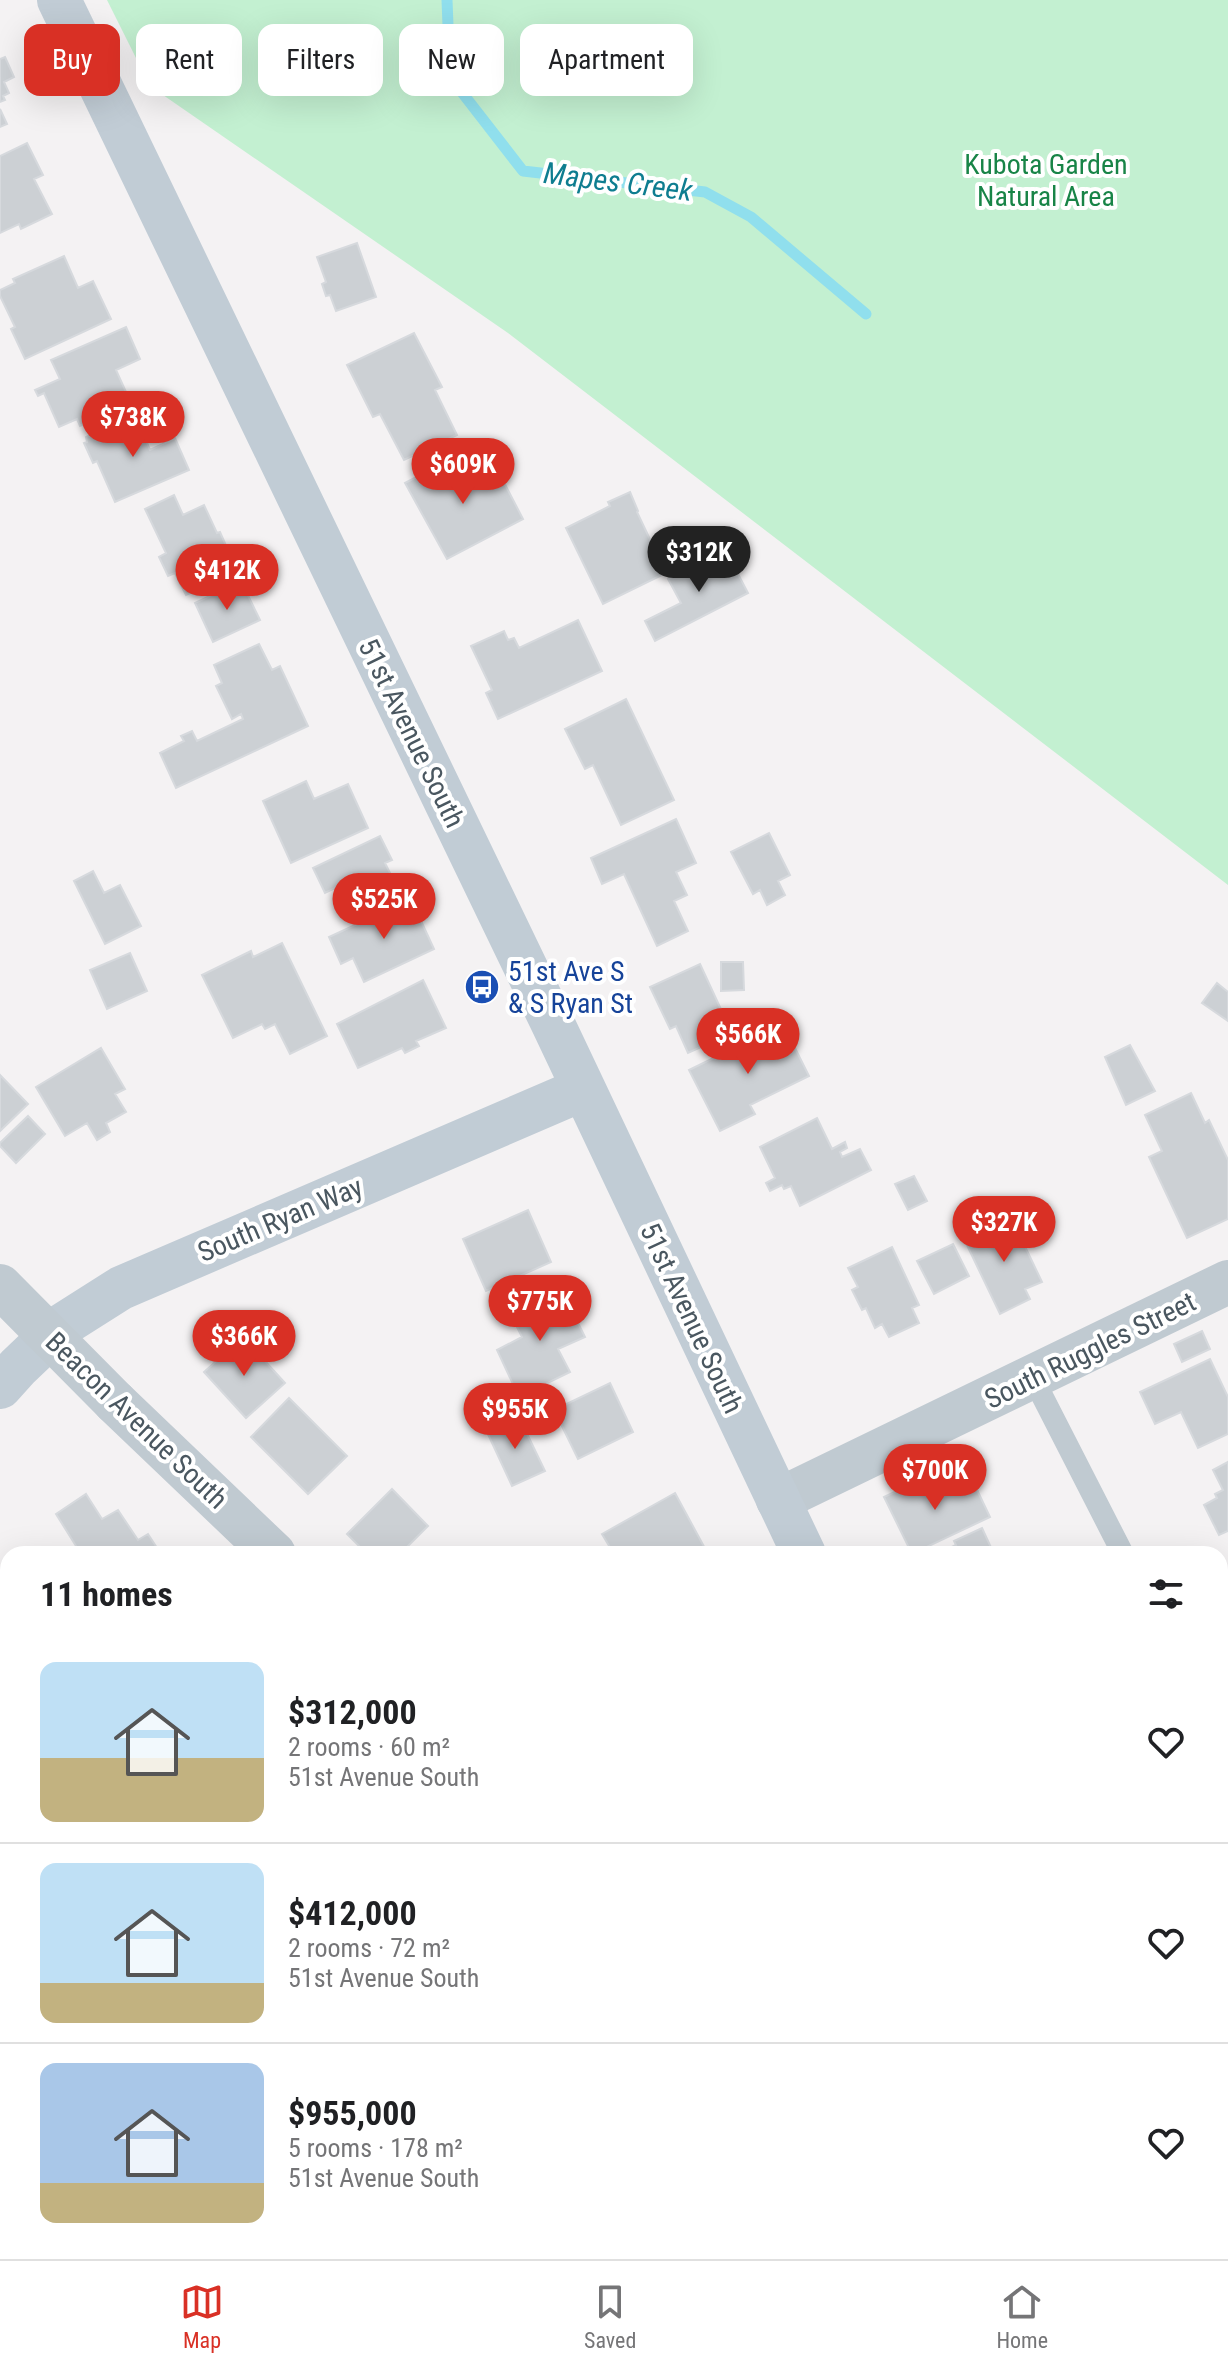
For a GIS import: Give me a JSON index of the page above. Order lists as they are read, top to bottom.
{
  "streets": {
    "street": [
      "51st Avenue South",
      "South Ryan Way",
      "South Ruggles Street",
      "Beacon Avenue South"
    ]
  },
  "crossings": [
    ["51st Avenue South", "South Ryan Way"],
    ["51st Avenue South", "South Ruggles Street"]
  ],
  "water": ["Mapes Creek"],
  "parks": ["Kubota Garden Natural Area"],
  "places": {
    "bus stop": ["51st Ave S & S Ryan St"]
  },
  "page": {
    "chip": [
      "Buy",
      "Rent",
      "Filters",
      "New",
      "Apartment"
    ],
    "price": [
      "$738K",
      "$609K",
      "$312K",
      "$412K",
      "$525K",
      "$566K",
      "$327K",
      "$775K",
      "$366K",
      "$955K",
      "$700K"
    ],
    "heading": "11 homes",
    "list": [
      {
        "name": "$312,000",
        "note": "2 rooms · 60 m² · 51st Avenue South"
      },
      {
        "name": "$412,000",
        "note": "2 rooms · 72 m² · 51st Avenue South"
      },
      {
        "name": "$955,000",
        "note": "5 rooms · 178 m² · 51st Avenue South"
      }
    ],
    "tabs": ["Map", "Saved", "Home"]
  }
}
